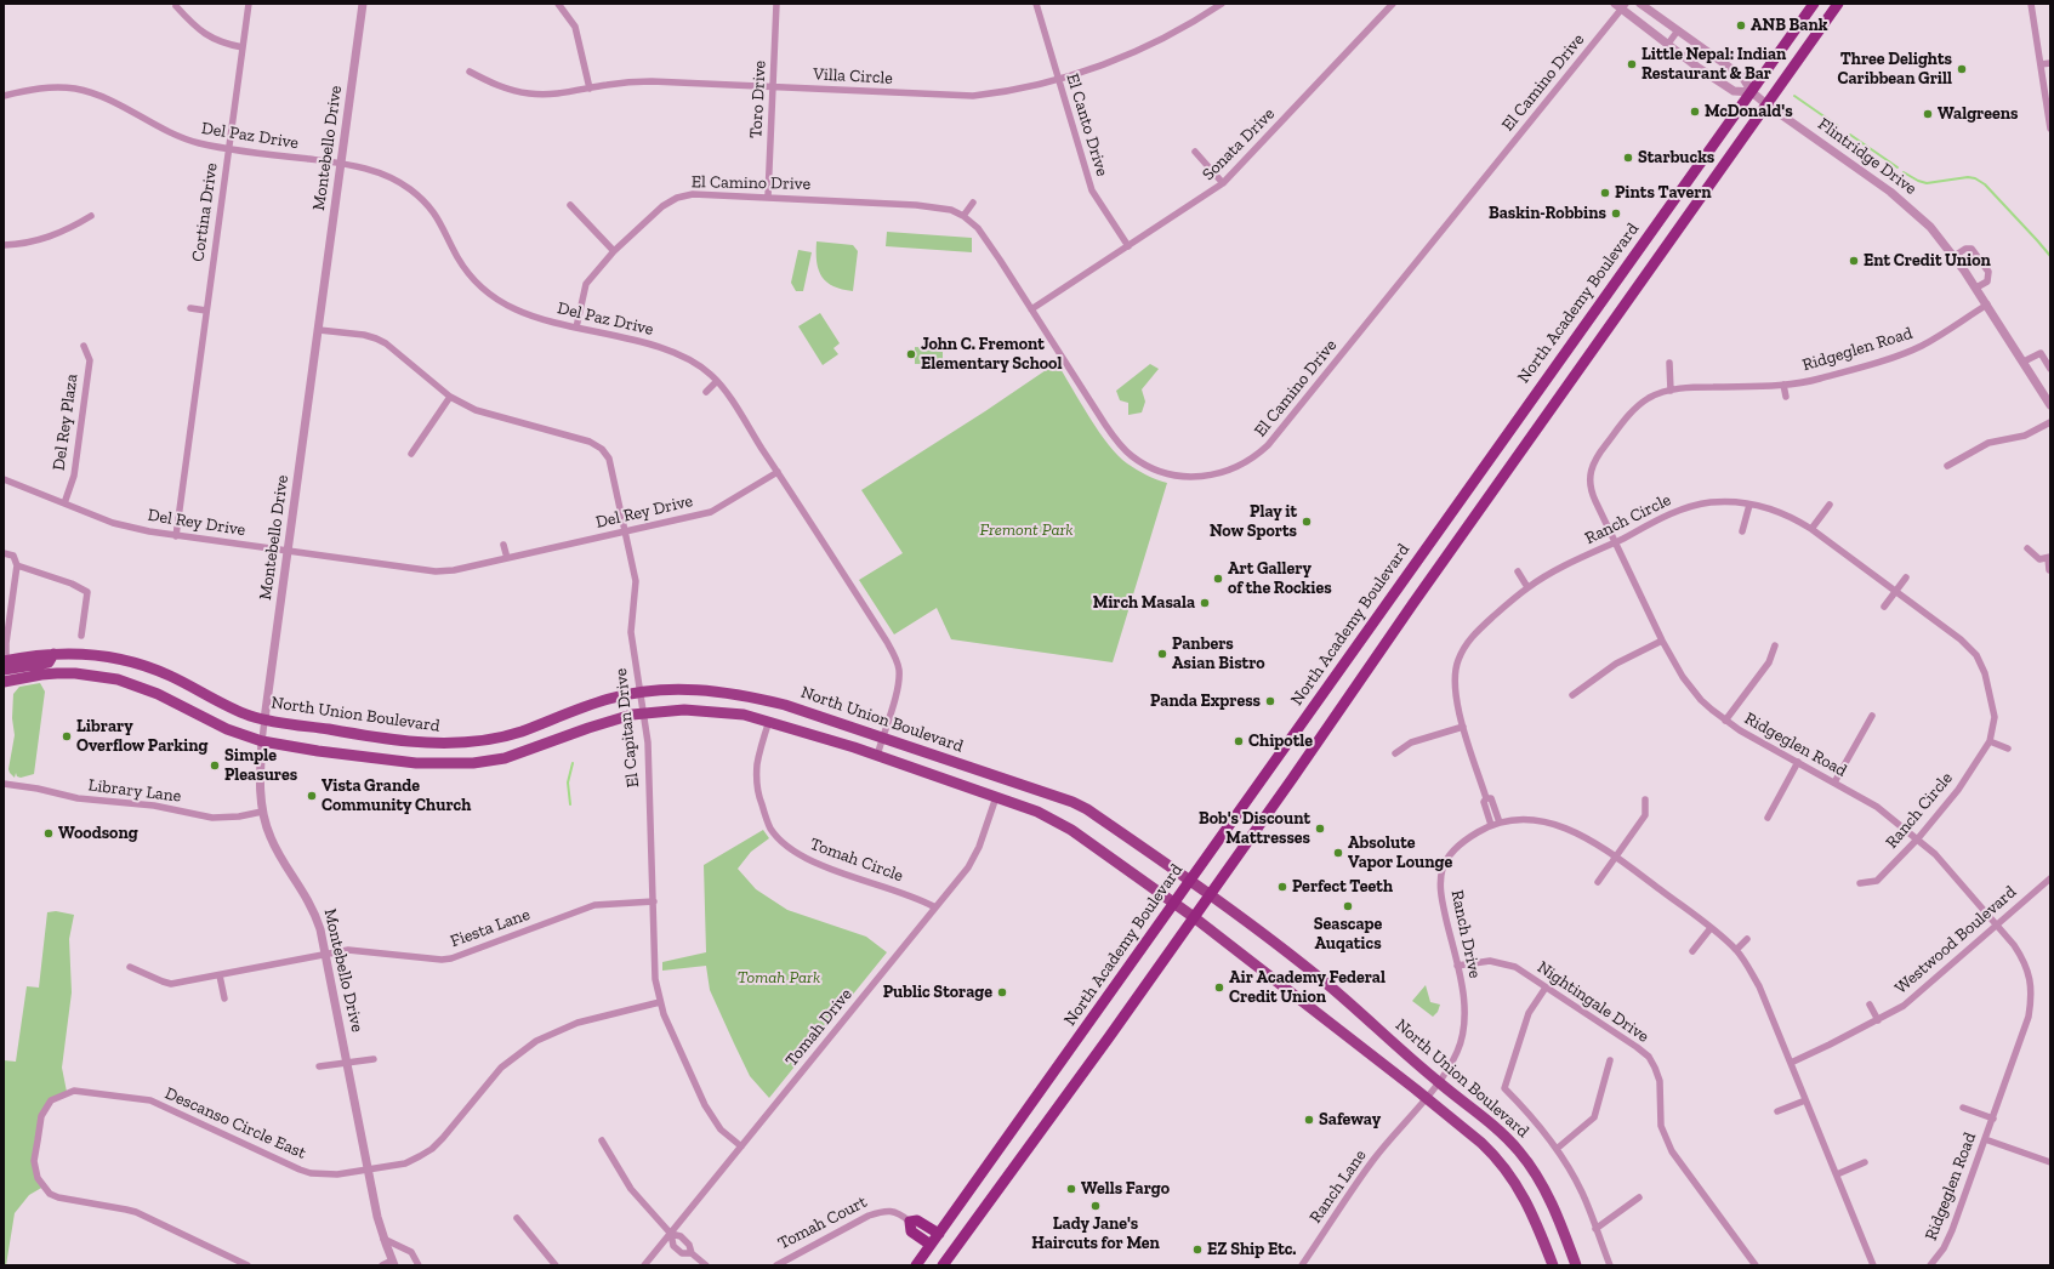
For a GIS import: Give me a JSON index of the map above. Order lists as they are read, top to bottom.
{
  "streets": {
    "highway": ["North Academy Boulevard", "Tomah Court"],
    "main road": ["North Union Boulevard"],
    "street": [
      "Villa Circle",
      "El Camino Drive",
      "Toro Drive",
      "El Canto Drive",
      "Del Paz Drive",
      "Sonata Drive",
      "Montebello Drive",
      "Flintridge Drive",
      "Cortina Drive",
      "Ridgeglen Road",
      "Del Rey Plaza",
      "Del Rey Drive",
      "Ranch Circle",
      "El Capitan Drive",
      "Library Lane",
      "Tomah Circle",
      "Fiesta Lane",
      "Ranch Drive",
      "Westwood Boulevard",
      "Nightingale Drive",
      "Tomah Drive",
      "Descanso Circle East",
      "Ranch Lane"
    ]
  },
  "crossings": [
    ["Villa Circle", "Toro Drive"],
    ["Villa Circle", "El Canto Drive"],
    ["El Camino Drive", "Toro Drive"],
    ["El Camino Drive", "Del Paz Drive"],
    ["El Camino Drive", "Sonata Drive"],
    ["El Camino Drive", "Flintridge Drive"],
    ["El Canto Drive", "Sonata Drive"],
    ["Del Paz Drive", "Montebello Drive"],
    ["Del Paz Drive", "Cortina Drive"],
    ["Del Paz Drive", "Del Rey Drive"],
    ["Del Paz Drive", "North Union Boulevard"],
    ["Montebello Drive", "Del Rey Drive"],
    ["Montebello Drive", "North Union Boulevard"],
    ["Montebello Drive", "El Capitan Drive"],
    ["Montebello Drive", "Library Lane"],
    ["Montebello Drive", "Fiesta Lane"],
    ["Montebello Drive", "Descanso Circle East"],
    ["Flintridge Drive", "North Academy Boulevard"],
    ["Flintridge Drive", "Ridgeglen Road"],
    ["Cortina Drive", "Del Rey Drive"],
    ["North Academy Boulevard", "North Union Boulevard"],
    ["North Academy Boulevard", "Tomah Court"],
    ["Ridgeglen Road", "Ranch Circle"],
    ["Ridgeglen Road", "Westwood Boulevard"],
    ["Del Rey Plaza", "Del Rey Drive"],
    ["Del Rey Drive", "El Capitan Drive"],
    ["Ranch Circle", "Ranch Drive"],
    ["North Union Boulevard", "El Capitan Drive"],
    ["North Union Boulevard", "Tomah Circle"],
    ["North Union Boulevard", "Ranch Drive"],
    ["North Union Boulevard", "Tomah Drive"],
    ["North Union Boulevard", "Ranch Lane"],
    ["El Capitan Drive", "Fiesta Lane"],
    ["El Capitan Drive", "Tomah Drive"],
    ["El Capitan Drive", "Descanso Circle East"],
    ["Tomah Circle", "Tomah Drive"],
    ["Ranch Drive", "Westwood Boulevard"],
    ["Ranch Drive", "Nightingale Drive"],
    ["Ranch Drive", "Ranch Lane"]
  ],
  "parks": ["Fremont Park", "Tomah Park"],
  "places": [
    "ANB Bank",
    "Little Nepal: Indian Restaurant & Bar",
    "Three Delights Caribbean Grill",
    "McDonald's",
    "Walgreens",
    "Starbucks",
    "Pints Tavern",
    "Baskin-Robbins",
    "Ent Credit Union",
    "John C. Fremont Elementary School",
    "Play it Now Sports",
    "Art Gallery of the Rockies",
    "Mirch Masala",
    "Panbers Asian Bistro",
    "Panda Express",
    "Library Overflow Parking",
    "Chipotle",
    "Simple Pleasures",
    "Vista Grande Community Church",
    "Bob's Discount Mattresses",
    "Woodsong",
    "Absolute Vapor Lounge",
    "Perfect Teeth",
    "Seascape Auqatics",
    "Air Academy Federal Credit Union",
    "Public Storage",
    "Safeway",
    "Wells Fargo",
    "Lady Jane's Haircuts for Men",
    "EZ Ship Etc."
  ]
}
